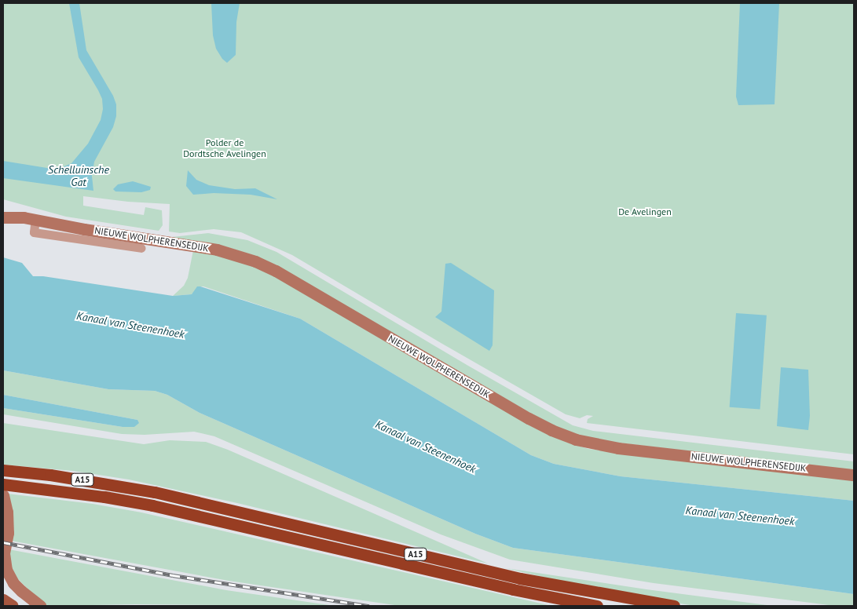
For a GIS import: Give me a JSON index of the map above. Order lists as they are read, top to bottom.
{
  "streets": {
    "highway": ["A15"],
    "street": ["NIEUWE WOLPHERENSEDIJK"]
  },
  "water": ["Schelluinsche Gat", "Kanaal van Steenenhoek"],
  "parks": ["Polder de Dordtsche Avelingen", "De Avelingen"]
}
